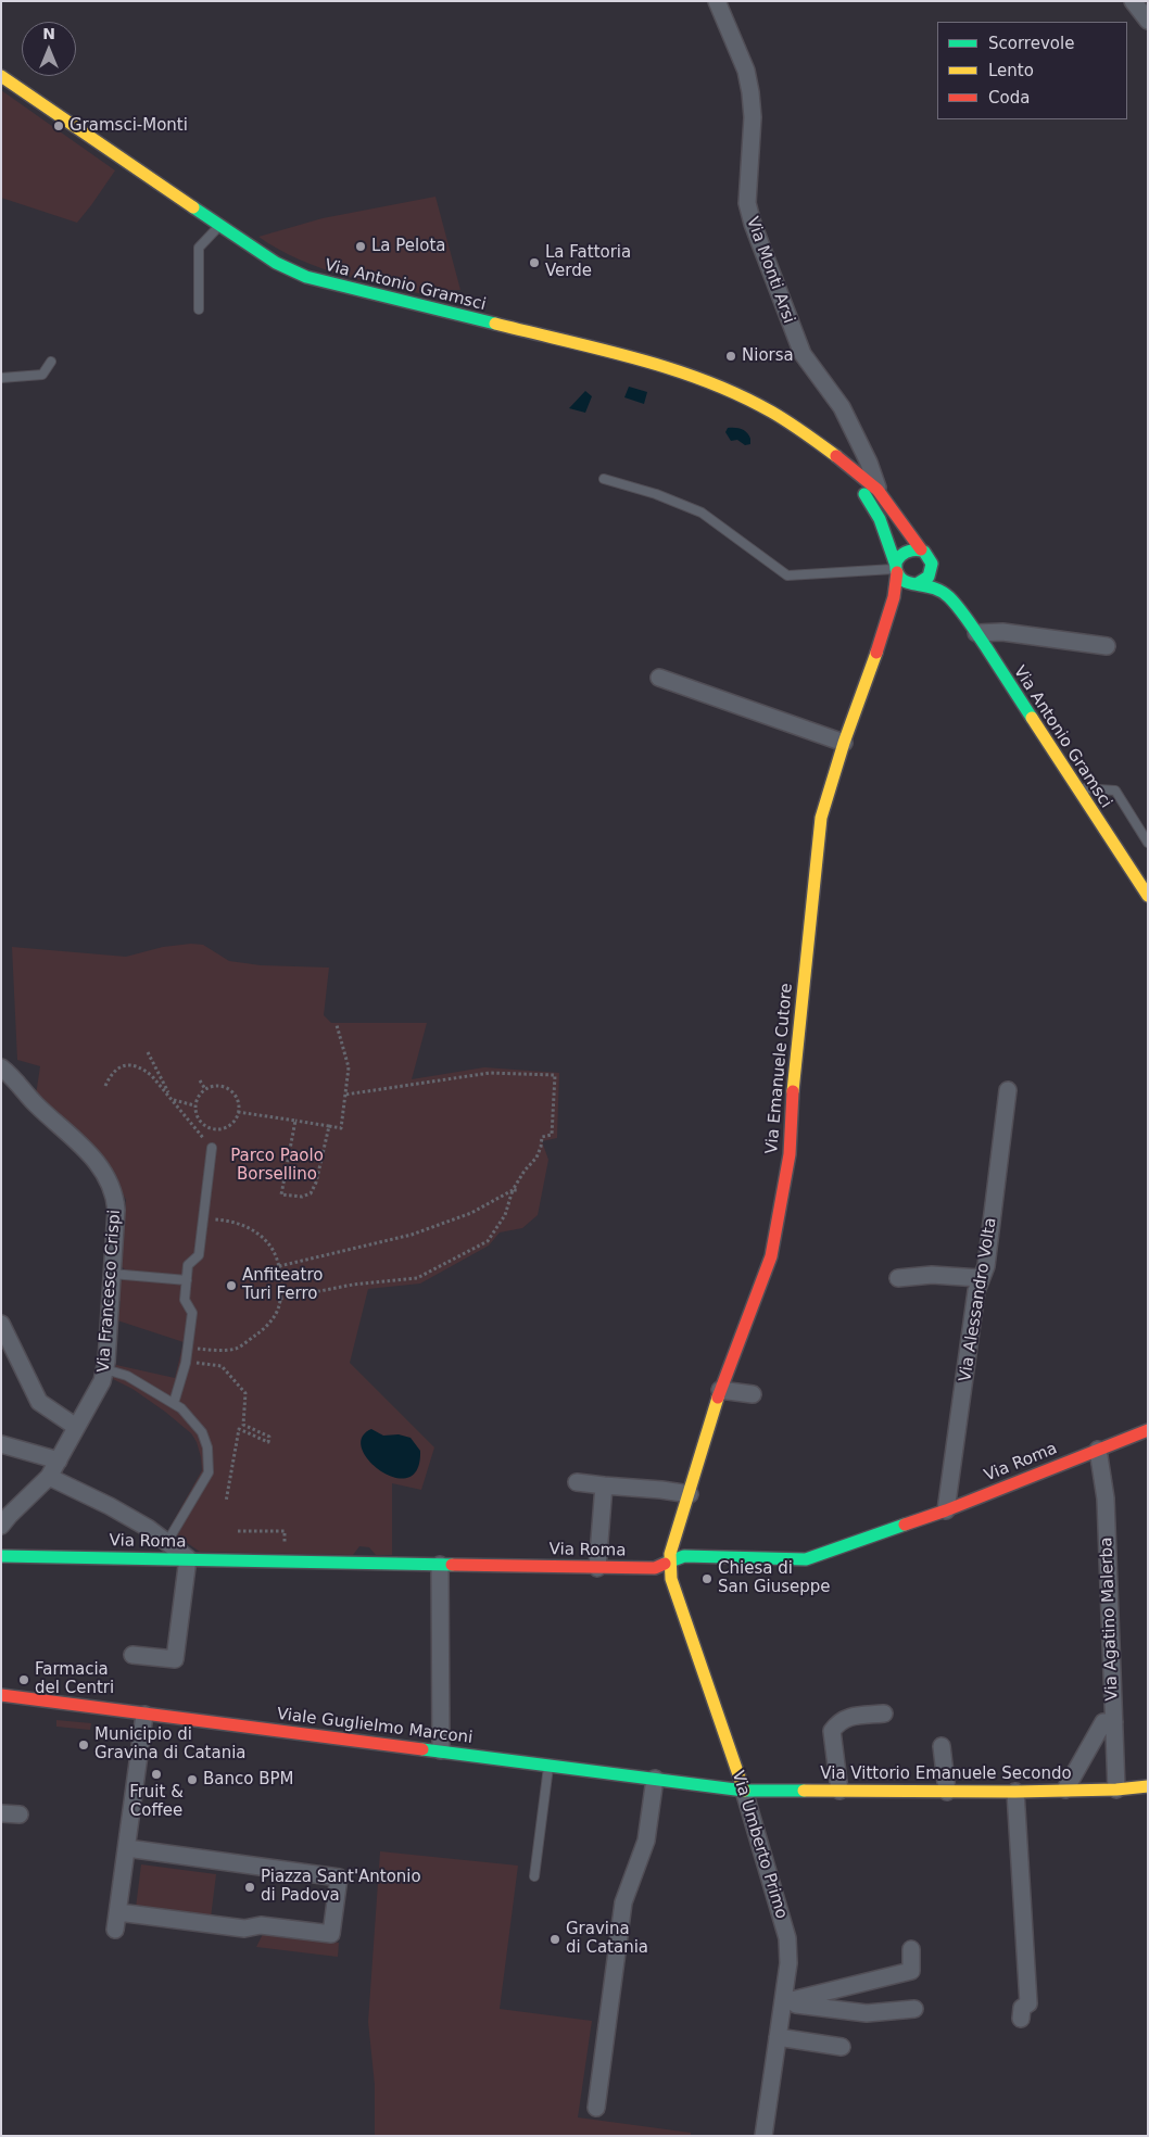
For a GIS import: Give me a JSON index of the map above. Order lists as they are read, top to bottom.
{
  "streets": {
    "main road": [
      "Via Antonio Gramsci",
      "Via Emanuele Cutore",
      "Via Roma",
      "Viale Guglielmo Marconi",
      "Via Vittorio Emanuele Secondo",
      "Via Umberto Primo"
    ],
    "street": [
      "Via Monti Arsi",
      "Via Francesco Crispi",
      "Via Alessandro Volta",
      "Via Agatino Malerba"
    ]
  },
  "crossings": [
    ["Via Monti Arsi", "Via Antonio Gramsci"],
    ["Via Antonio Gramsci", "Via Emanuele Cutore"],
    ["Via Emanuele Cutore", "Via Roma"],
    ["Via Emanuele Cutore", "Via Umberto Primo"],
    ["Via Alessandro Volta", "Via Roma"],
    ["Via Roma", "Via Agatino Malerba"],
    ["Via Roma", "Via Umberto Primo"],
    ["Via Agatino Malerba", "Via Vittorio Emanuele Secondo"],
    ["Viale Guglielmo Marconi", "Via Vittorio Emanuele Secondo"],
    ["Viale Guglielmo Marconi", "Via Umberto Primo"],
    ["Via Vittorio Emanuele Secondo", "Via Umberto Primo"]
  ],
  "parks": ["Parco Paolo Borsellino"],
  "places": [
    "Gramsci-Monti",
    "La Pelota",
    "La Fattoria Verde",
    "Niorsa",
    "Anfiteatro Turi Ferro",
    "Chiesa di San Giuseppe",
    "Farmacia del Centri",
    "Municipio di Gravina di Catania",
    "Fruit & Coffee",
    "Banco BPM",
    "Piazza Sant'Antonio di Padova",
    "Gravina di Catania"
  ],
  "legend": ["Scorrevole", "Lento", "Coda"],
  "north": "top"
}
